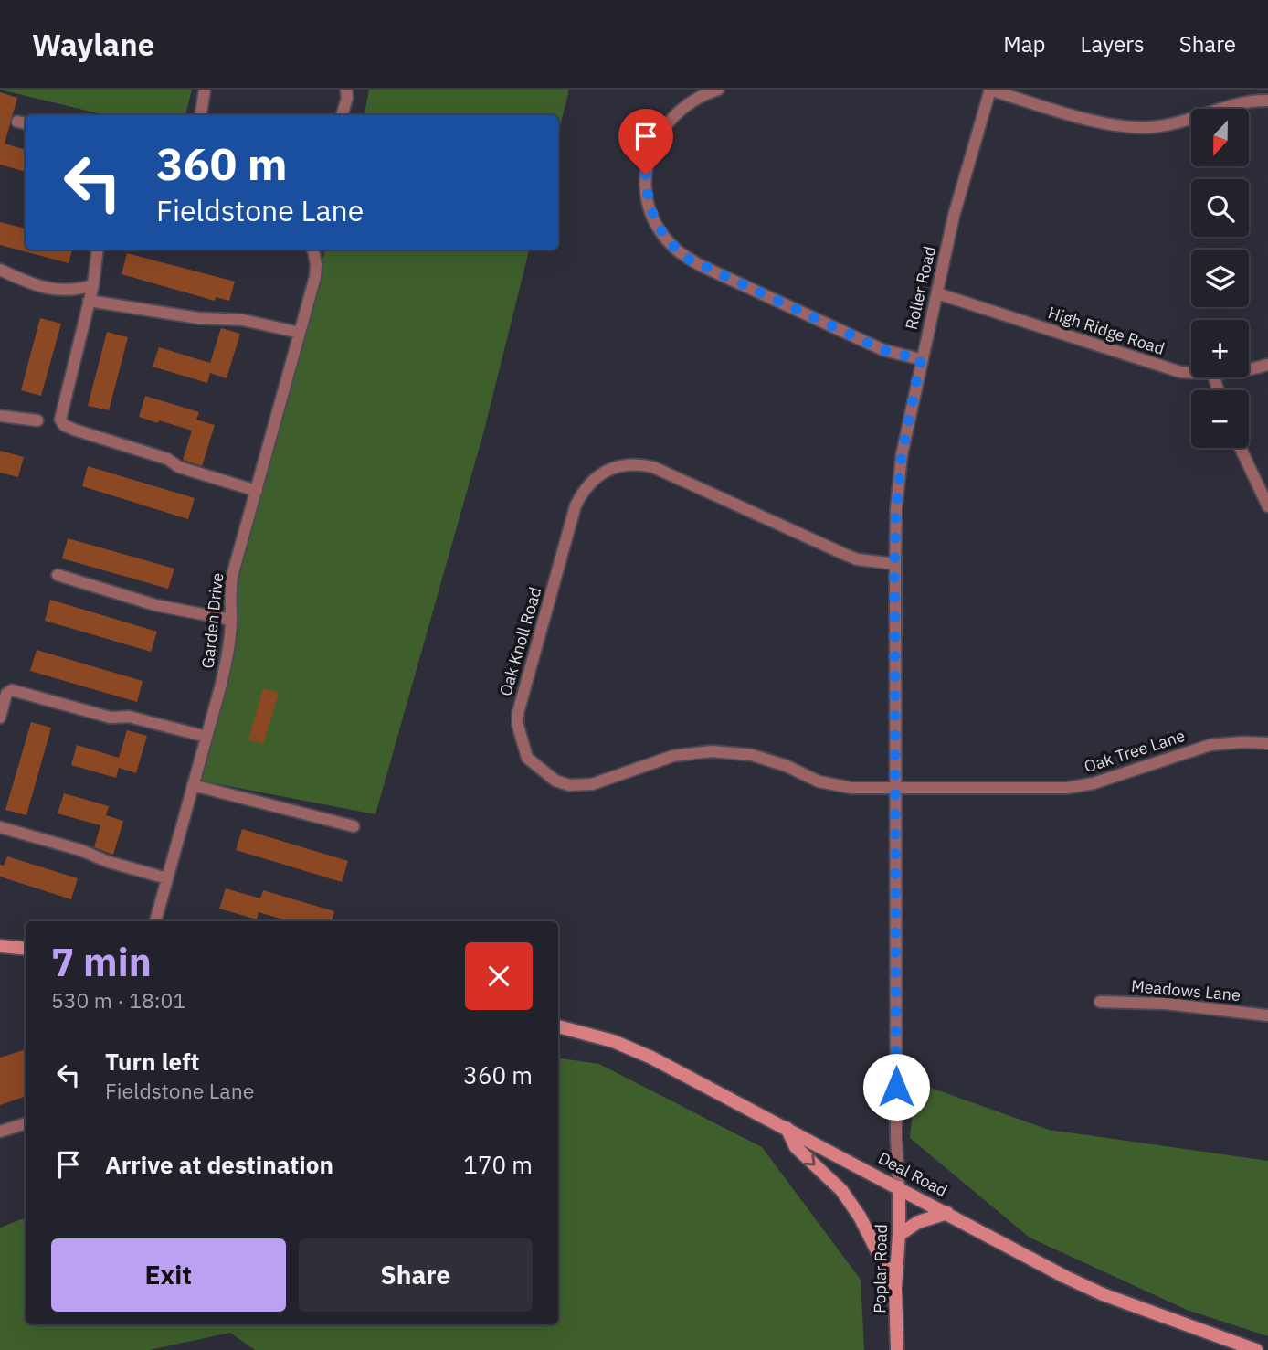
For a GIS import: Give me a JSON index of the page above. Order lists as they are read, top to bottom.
{
  "streets": {
    "street": [
      "Roller Road",
      "High Ridge Road",
      "Garden Drive",
      "Oak Knoll Road",
      "Oak Tree Lane",
      "Meadows Lane",
      "Deal Road",
      "Poplar Road"
    ]
  },
  "crossings": [
    ["Roller Road", "High Ridge Road"],
    ["Roller Road", "Oak Knoll Road"],
    ["Roller Road", "Oak Tree Lane"],
    ["Roller Road", "Deal Road"],
    ["Roller Road", "Poplar Road"],
    ["Oak Knoll Road", "Oak Tree Lane"],
    ["Deal Road", "Poplar Road"]
  ],
  "north": "bottom",
  "page": {
    "header": "Waylane",
    "nav": ["Map", "Layers", "Share"],
    "map_buttons": ["+", "−"],
    "turn": ["360 m", "Fieldstone Lane"],
    "heading": ["7 min", "530 m · 18:01"],
    "list": [
      {
        "name": "Turn left",
        "note": "Fieldstone Lane",
        "value": "360 m"
      },
      {
        "name": "Arrive at destination",
        "value": "170 m"
      }
    ],
    "buttons": ["Exit", "Share"]
  }
}
